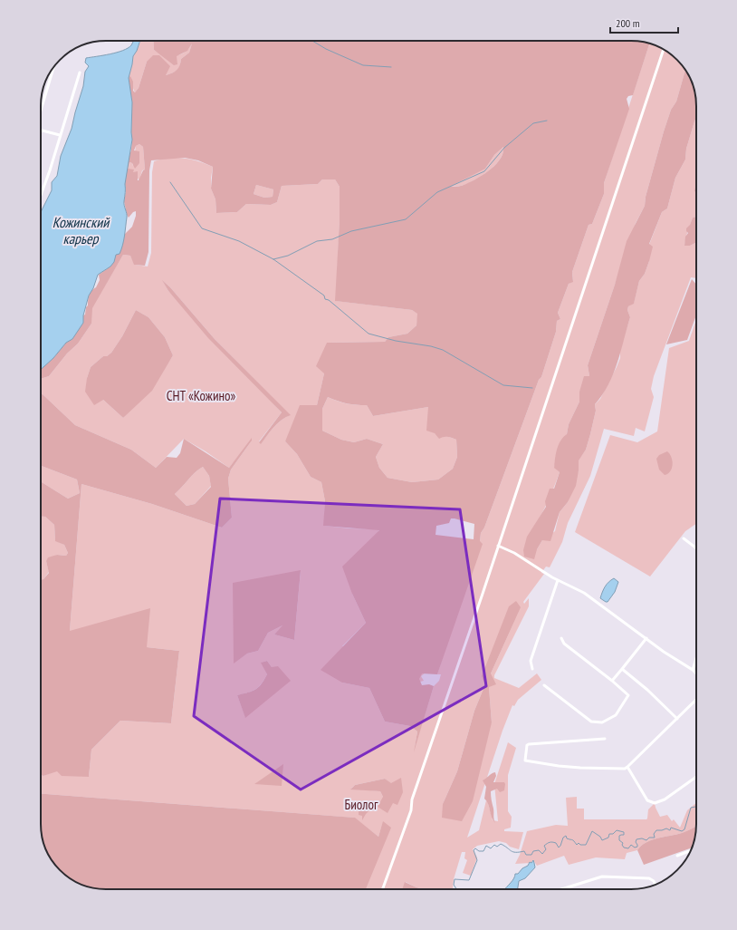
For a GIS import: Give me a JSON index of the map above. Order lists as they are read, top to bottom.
{
  "water": ["Кожинский карьер"],
  "parks": ["СНТ «Кожино»", "Биолог"],
  "scale_bar": "200 m"
}
